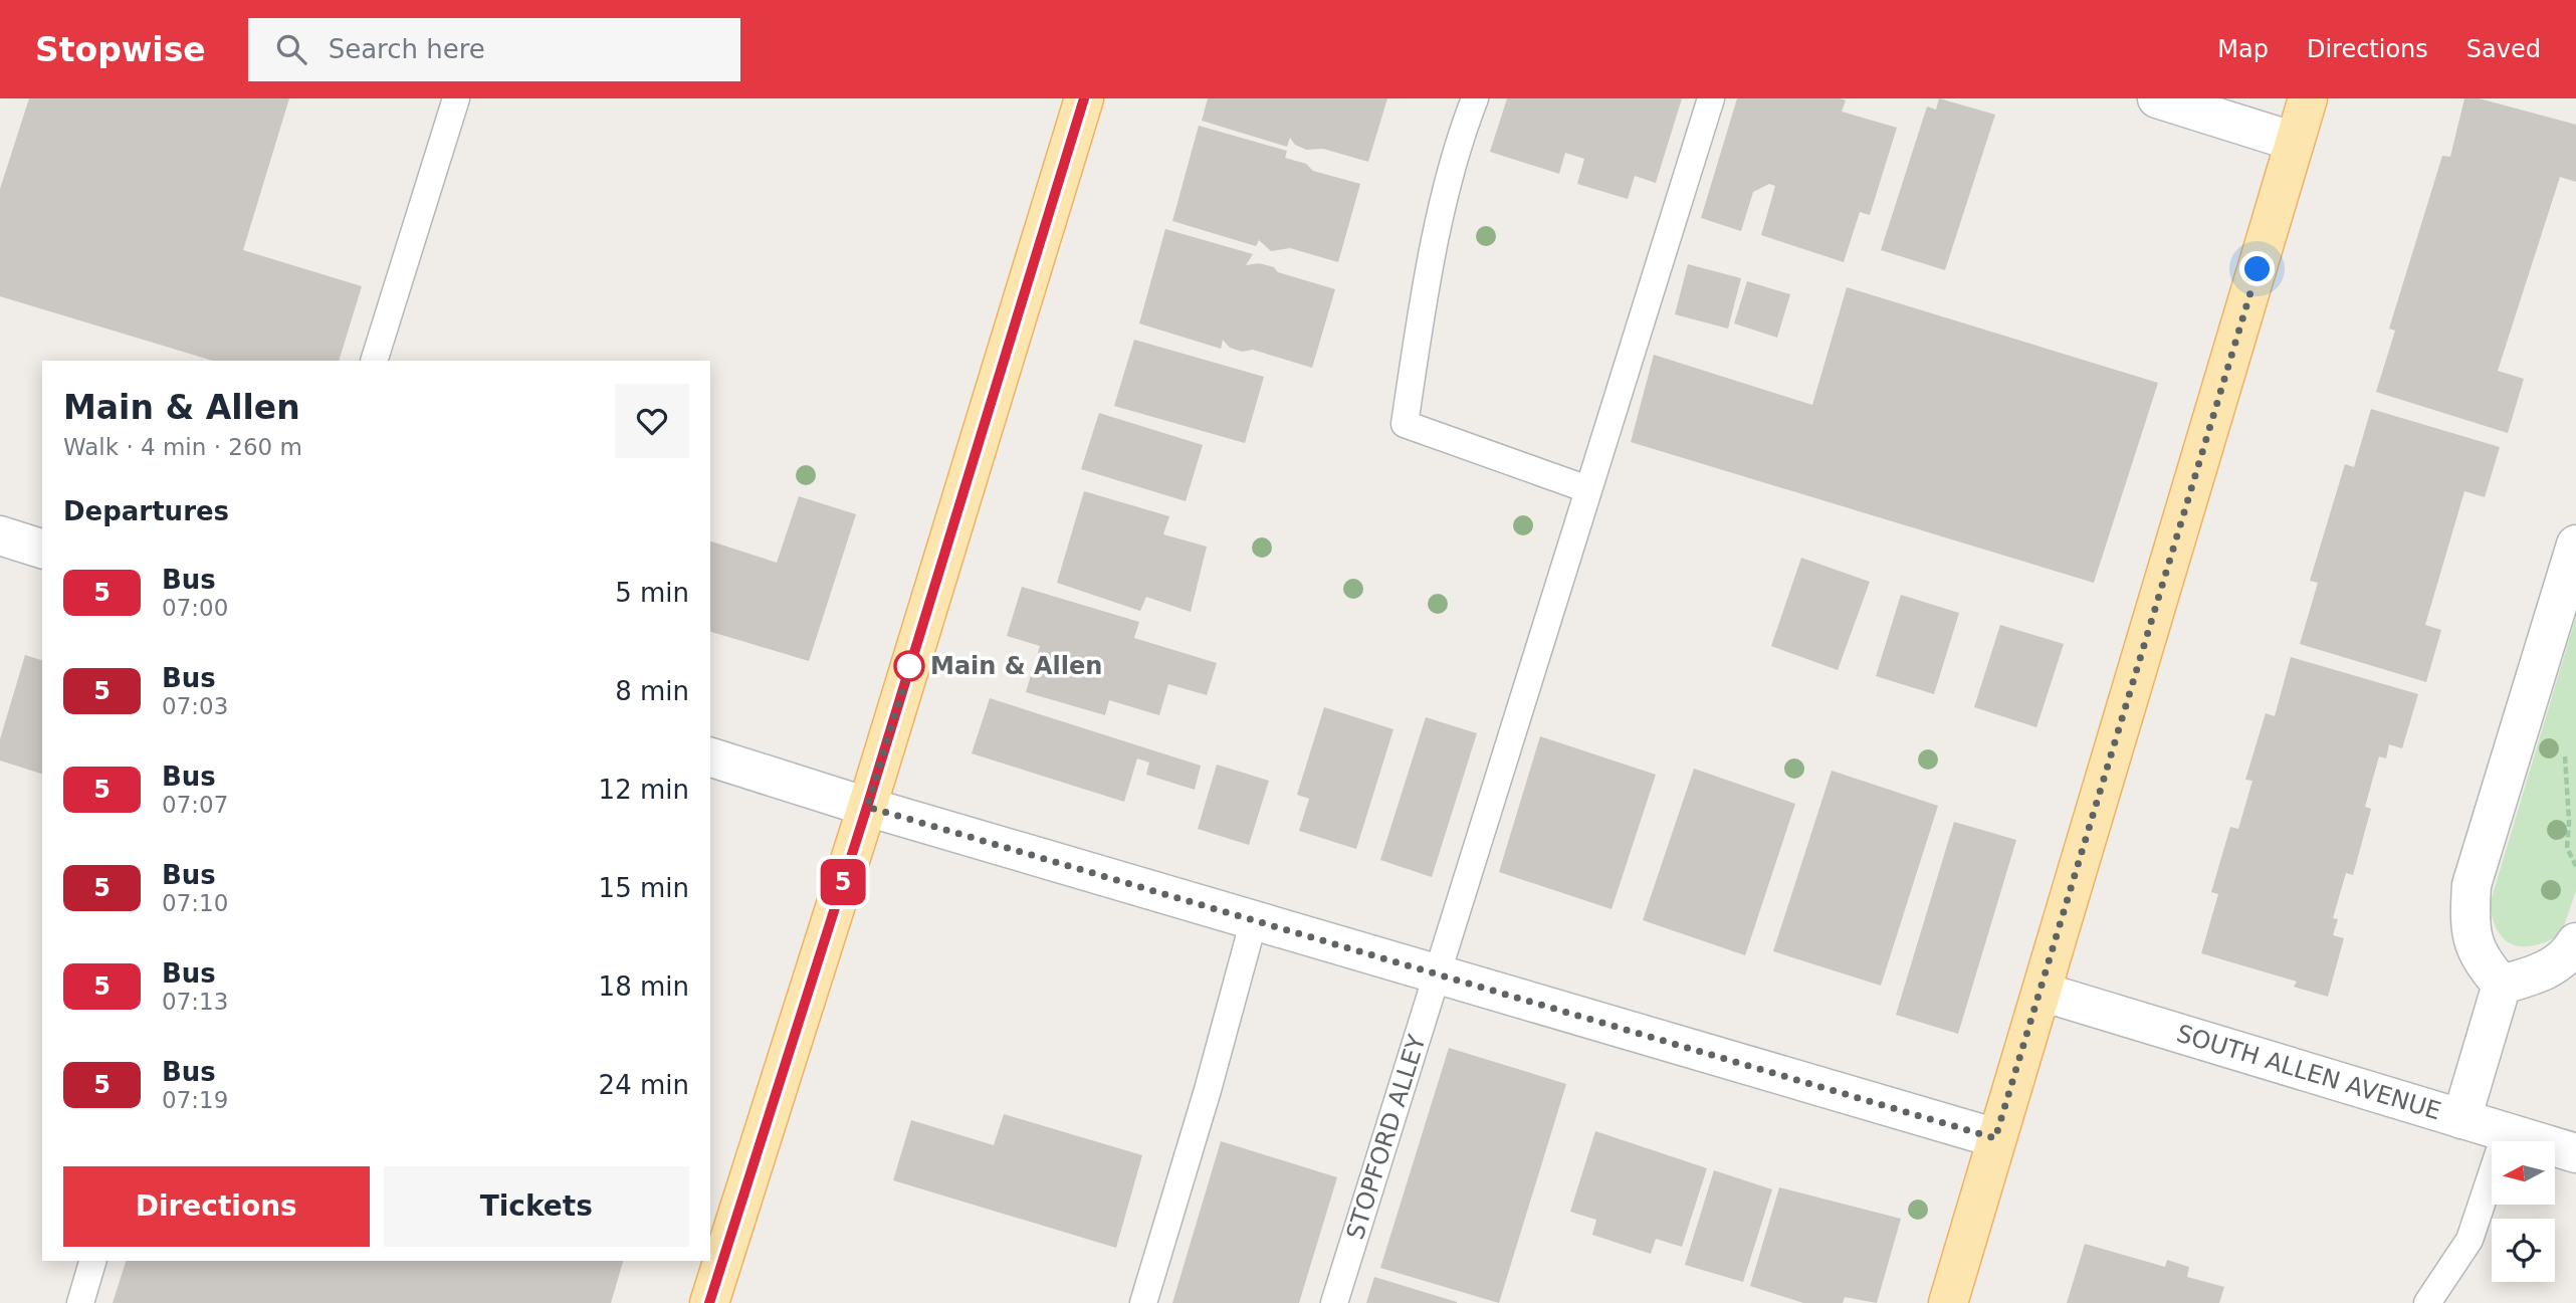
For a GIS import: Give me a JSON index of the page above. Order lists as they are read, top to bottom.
{
  "streets": {
    "street": ["SOUTH ALLEN AVENUE"],
    "lane": ["STOPFORD ALLEY"]
  },
  "places": ["Main & Allen"],
  "lines": ["bus line 5"],
  "north": "left",
  "page": {
    "header": "Stopwise",
    "search": "Search here",
    "nav": ["Map", "Directions", "Saved"],
    "on_map": "5",
    "heading": [
      ["Main & Allen", "Walk · 4 min · 260 m"],
      "Departures"
    ],
    "list": [
      {
        "mark": "5",
        "name": "Bus",
        "note": "07:00",
        "value": "5 min"
      },
      {
        "mark": "5",
        "name": "Bus",
        "note": "07:03",
        "value": "8 min"
      },
      {
        "mark": "5",
        "name": "Bus",
        "note": "07:07",
        "value": "12 min"
      },
      {
        "mark": "5",
        "name": "Bus",
        "note": "07:10",
        "value": "15 min"
      },
      {
        "mark": "5",
        "name": "Bus",
        "note": "07:13",
        "value": "18 min"
      },
      {
        "mark": "5",
        "name": "Bus",
        "note": "07:19",
        "value": "24 min"
      }
    ],
    "buttons": ["Directions", "Tickets"]
  }
}
